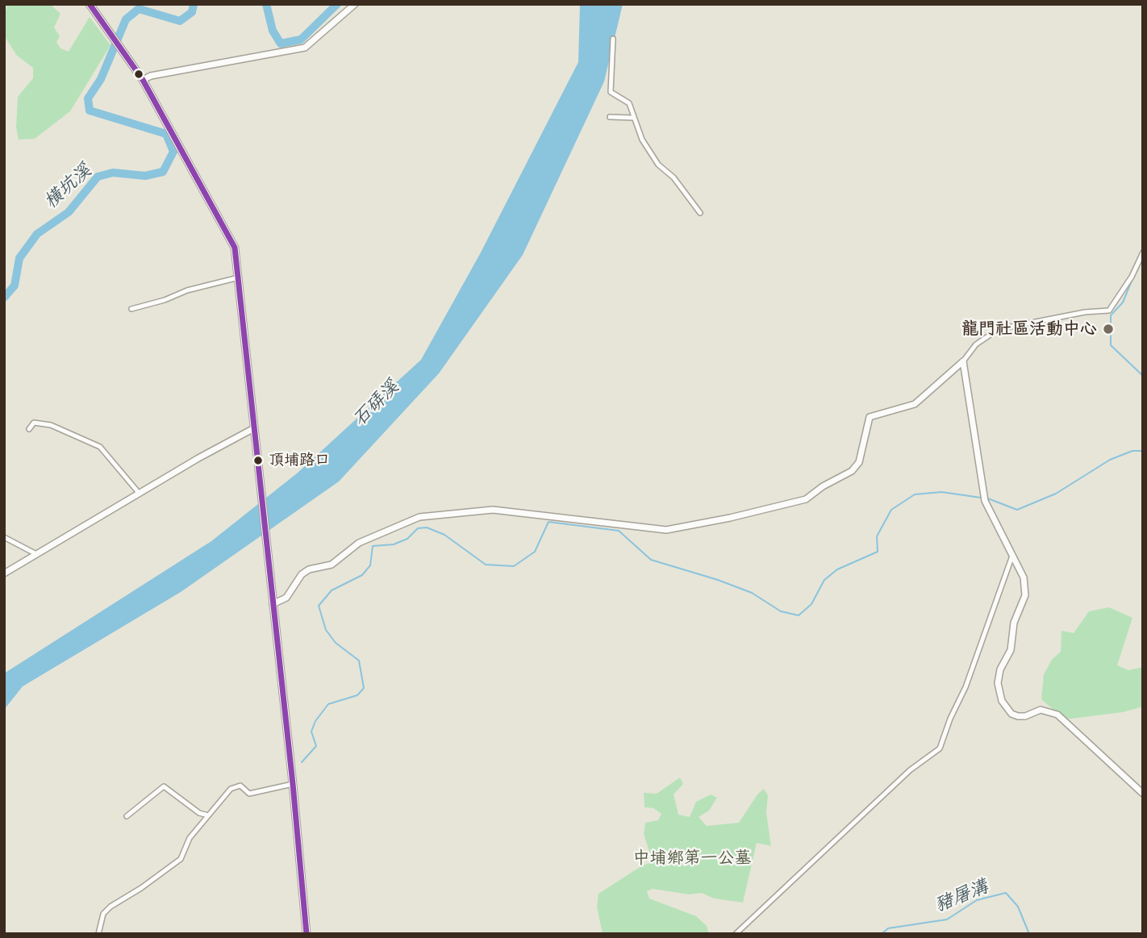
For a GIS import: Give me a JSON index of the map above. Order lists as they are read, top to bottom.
{
  "water": ["橫坑溪", "石硦溪", "豬屠溝"],
  "parks": ["中埔鄉第一公墓"],
  "places": ["龍門社區活動中心", "頂埔路口"]
}
